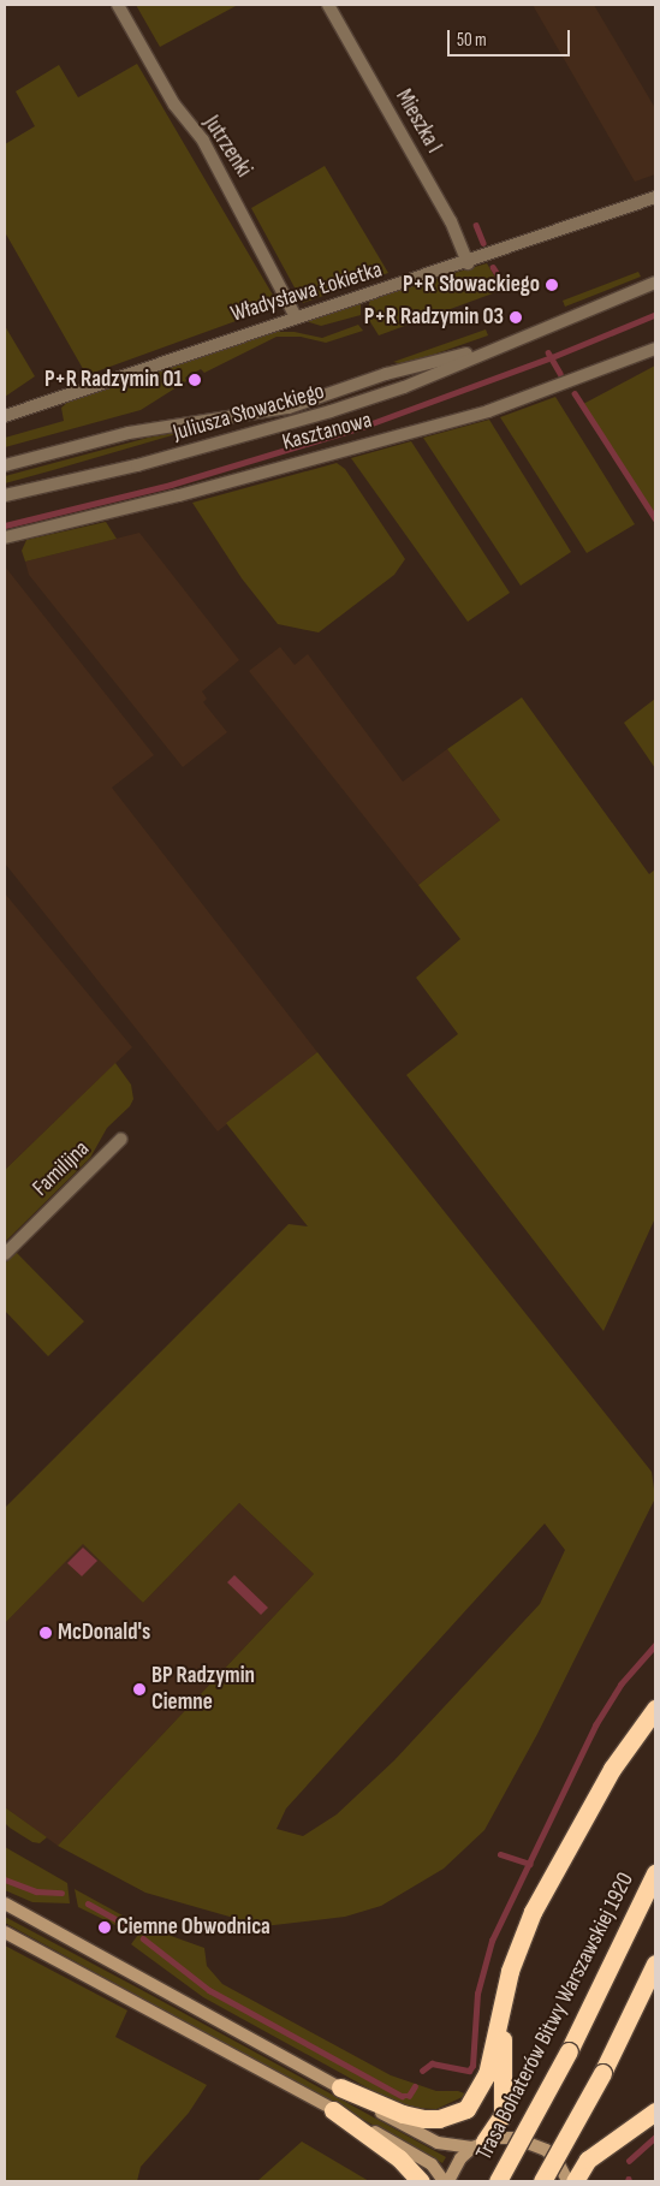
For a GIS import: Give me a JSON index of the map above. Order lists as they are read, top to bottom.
{
  "streets": {
    "highway": ["Trasa Bohaterów Bitwy Warszawskiej 1920"],
    "street": [
      "Mieszka I",
      "Jutrzenki",
      "Władysława Łokietka",
      "Juliusza Słowackiego",
      "Kasztanowa",
      "Familijna"
    ]
  },
  "crossings": [
    ["Mieszka I", "Władysława Łokietka"],
    ["Jutrzenki", "Władysława Łokietka"]
  ],
  "places": [
    "P+R Słowackiego",
    "P+R Radzymin 03",
    "P+R Radzymin 01",
    "McDonald's",
    "BP Radzymin Ciemne",
    "Ciemne Obwodnica"
  ],
  "scale_bar": "50 m"
}
